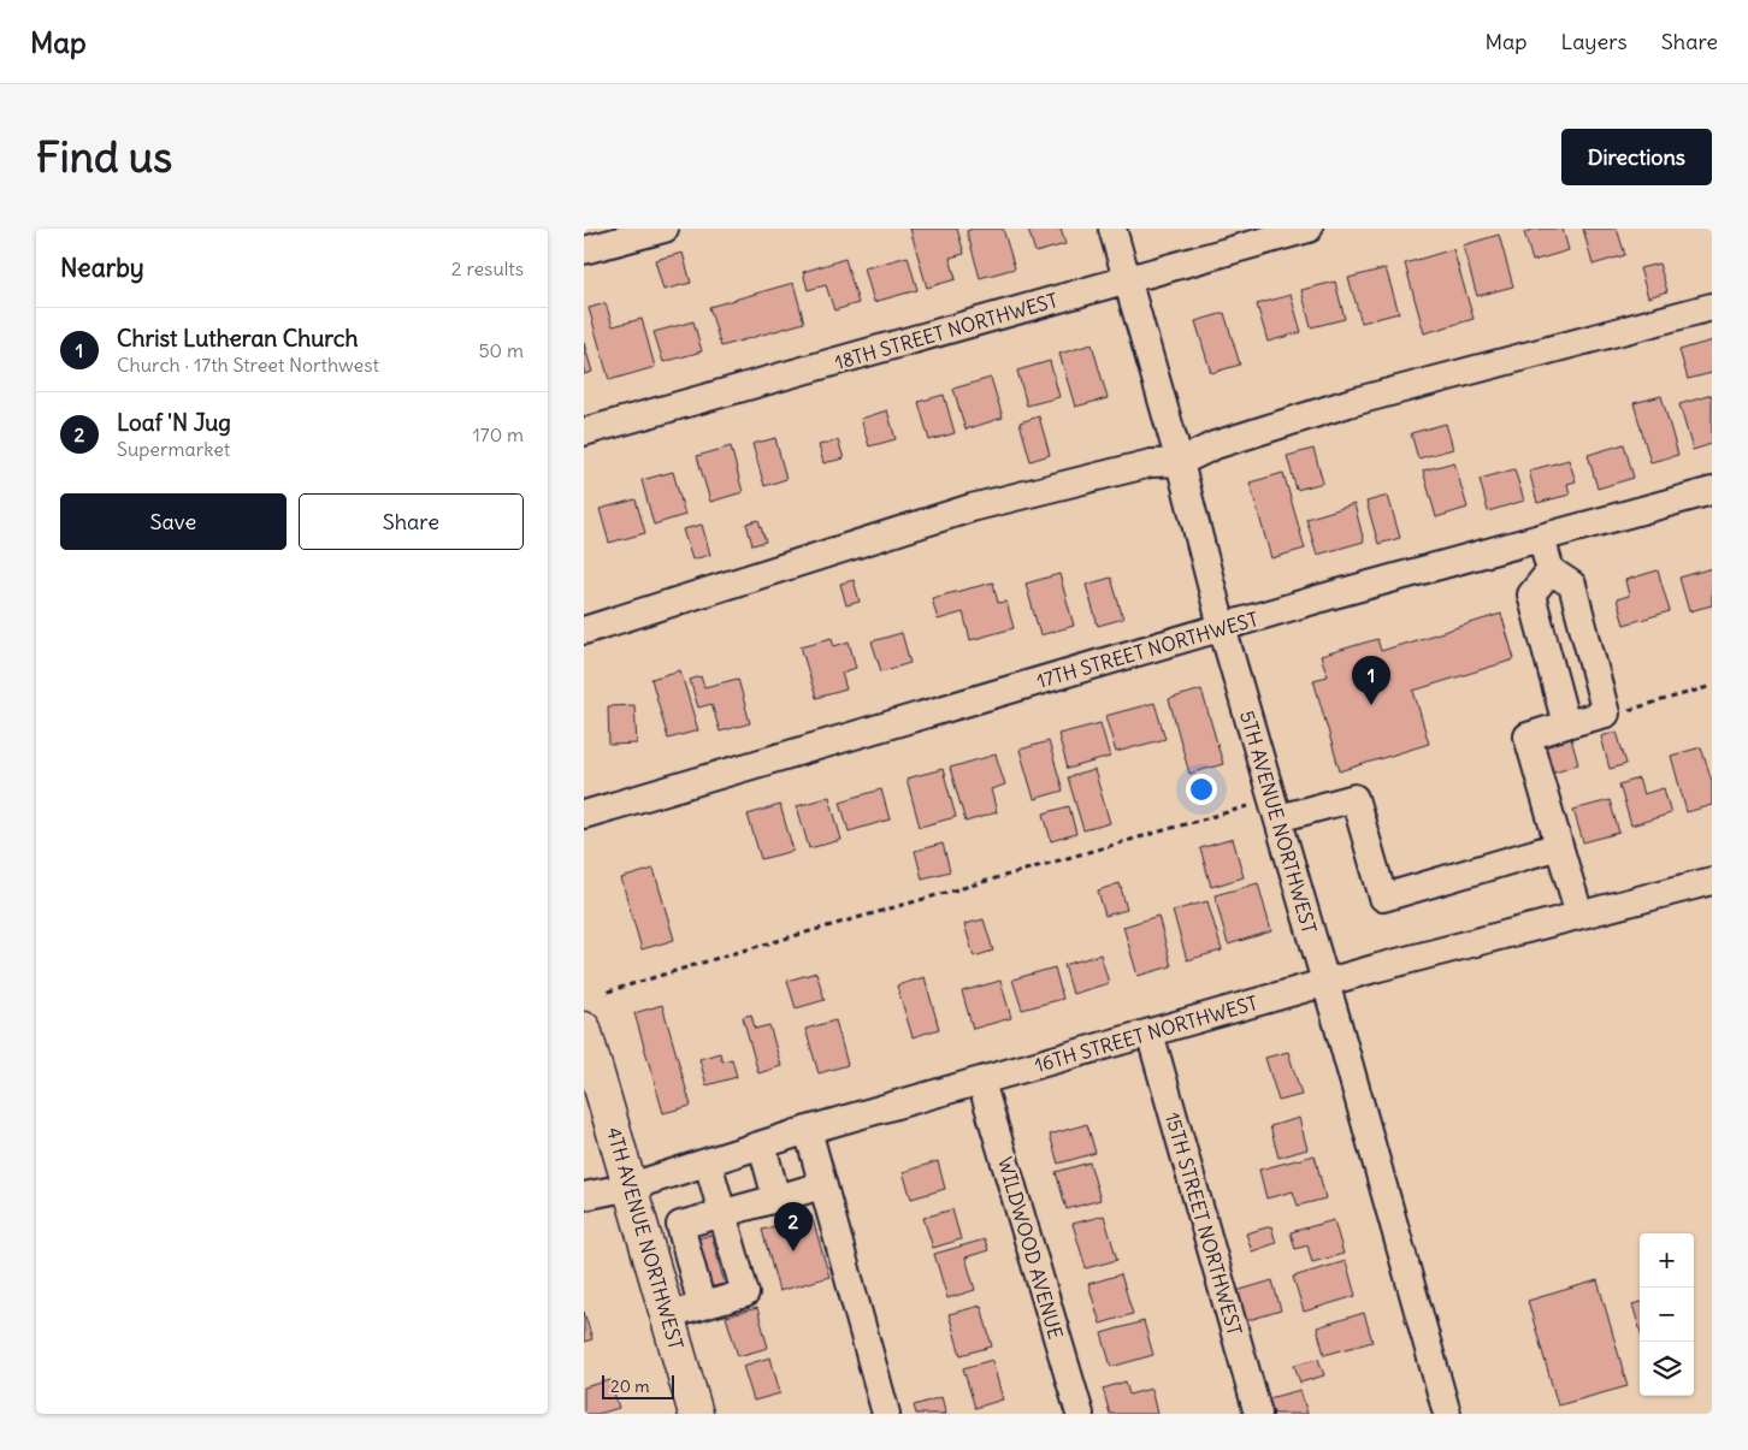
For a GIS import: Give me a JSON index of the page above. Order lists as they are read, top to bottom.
{
  "streets": {
    "main road": ["4TH AVENUE NORTHWEST"],
    "street": [
      "18TH STREET NORTHWEST",
      "17TH STREET NORTHWEST",
      "5TH AVENUE NORTHWEST",
      "16TH STREET NORTHWEST",
      "15TH STREET NORTHWEST",
      "WILDWOOD AVENUE"
    ]
  },
  "crossings": [
    ["18TH STREET NORTHWEST", "5TH AVENUE NORTHWEST"],
    ["17TH STREET NORTHWEST", "5TH AVENUE NORTHWEST"],
    ["5TH AVENUE NORTHWEST", "16TH STREET NORTHWEST"],
    ["16TH STREET NORTHWEST", "15TH STREET NORTHWEST"],
    ["16TH STREET NORTHWEST", "4TH AVENUE NORTHWEST"],
    ["16TH STREET NORTHWEST", "WILDWOOD AVENUE"]
  ],
  "scale_bar": "20 m",
  "page": {
    "header": "Map",
    "nav": ["Map", "Layers", "Share"],
    "buttons": [
      "Directions",
      ["Save", "Share"]
    ],
    "title": "Find us",
    "heading": ["Nearby", "2 results"],
    "list": [
      {
        "mark": "1",
        "name": "Christ Lutheran Church",
        "note": "Church · 17th Street Northwest",
        "value": "50 m"
      },
      {
        "mark": "2",
        "name": "Loaf 'N Jug",
        "note": "Supermarket",
        "value": "170 m"
      }
    ],
    "pins": ["1", "2"],
    "map_buttons": ["+", "−"],
    "scale": "20 m"
  }
}
